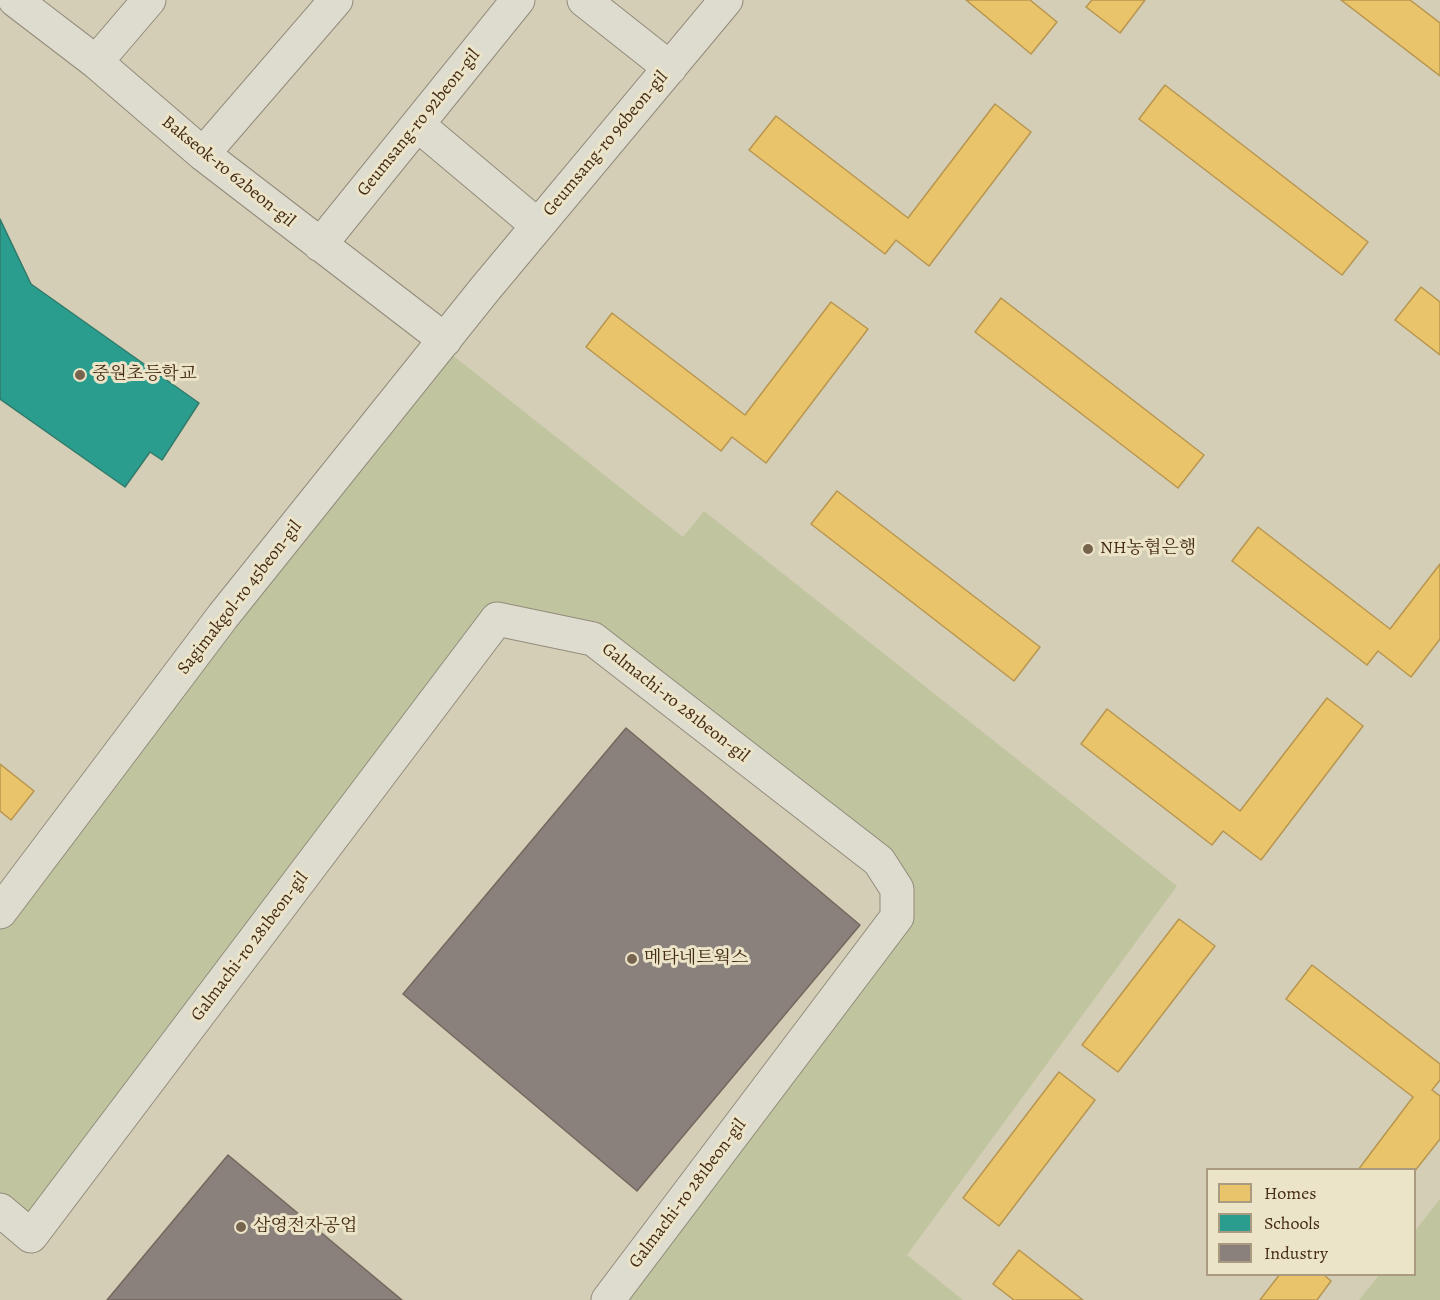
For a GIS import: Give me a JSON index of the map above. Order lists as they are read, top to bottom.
{
  "streets": {
    "street": [
      "Geumsang-ro 92beon-gil",
      "Geumsang-ro 96beon-gil",
      "Bakseok-ro 62beon-gil",
      "Sagimakgol-ro 45beon-gil",
      "Galmachi-ro 281beon-gil"
    ]
  },
  "crossings": [
    ["Geumsang-ro 92beon-gil", "Bakseok-ro 62beon-gil"],
    ["Geumsang-ro 96beon-gil", "Sagimakgol-ro 45beon-gil"],
    ["Bakseok-ro 62beon-gil", "Sagimakgol-ro 45beon-gil"]
  ],
  "places": [
    "중원초등학교",
    "NH농협은행",
    "메타네트웍스",
    "삼영전자공업"
  ],
  "legend": ["Homes", "Schools", "Industry"]
}
